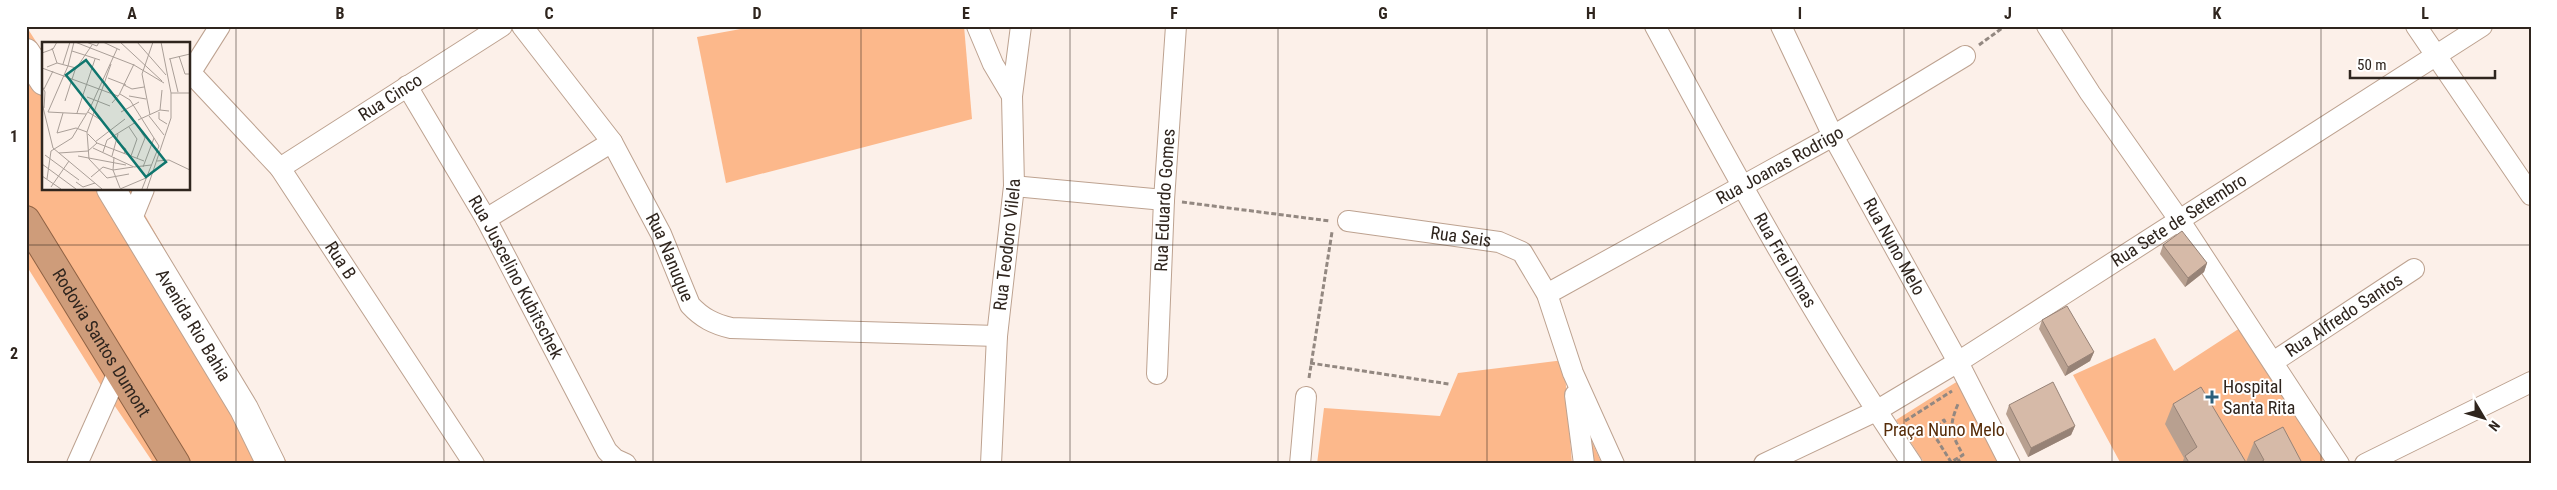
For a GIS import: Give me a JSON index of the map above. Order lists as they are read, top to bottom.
{
  "streets": {
    "highway": ["Rodovia Santos Dumont"],
    "main road": ["Avenida Rio Bahia"],
    "street": [
      "Rua Cinco",
      "Rua Joanas Rodrigo",
      "Rua Eduardo Gomes",
      "Rua Sete de Setembro",
      "Rua Seis",
      "Rua Teodoro Vilela",
      "Rua Nuno Melo",
      "Rua Nanuque",
      "Rua Frei Dimas",
      "Rua B",
      "Rua Juscelino Kubitschek",
      "Rua Alfredo Santos"
    ]
  },
  "crossings": [
    ["Rua Cinco", "Rua B"],
    ["Rua Cinco", "Rua Juscelino Kubitschek"],
    ["Rua Joanas Rodrigo", "Rua Seis"],
    ["Rua Joanas Rodrigo", "Rua Nuno Melo"],
    ["Rua Joanas Rodrigo", "Rua Frei Dimas"],
    ["Rua Sete de Setembro", "Rua Nuno Melo"],
    ["Rua Sete de Setembro", "Rua Frei Dimas"],
    ["Rua Teodoro Vilela", "Rua Nanuque"]
  ],
  "parks": ["Praça Nuno Melo"],
  "places": {
    "health": ["Hospital Santa Rita"]
  },
  "scale_bar": "50 m",
  "north": "bottom right",
  "grid": {
    "columns": [
      "A",
      "B",
      "C",
      "D",
      "E",
      "F",
      "G",
      "H",
      "I",
      "J",
      "K",
      "L"
    ],
    "rows": ["1", "2"]
  }
}
